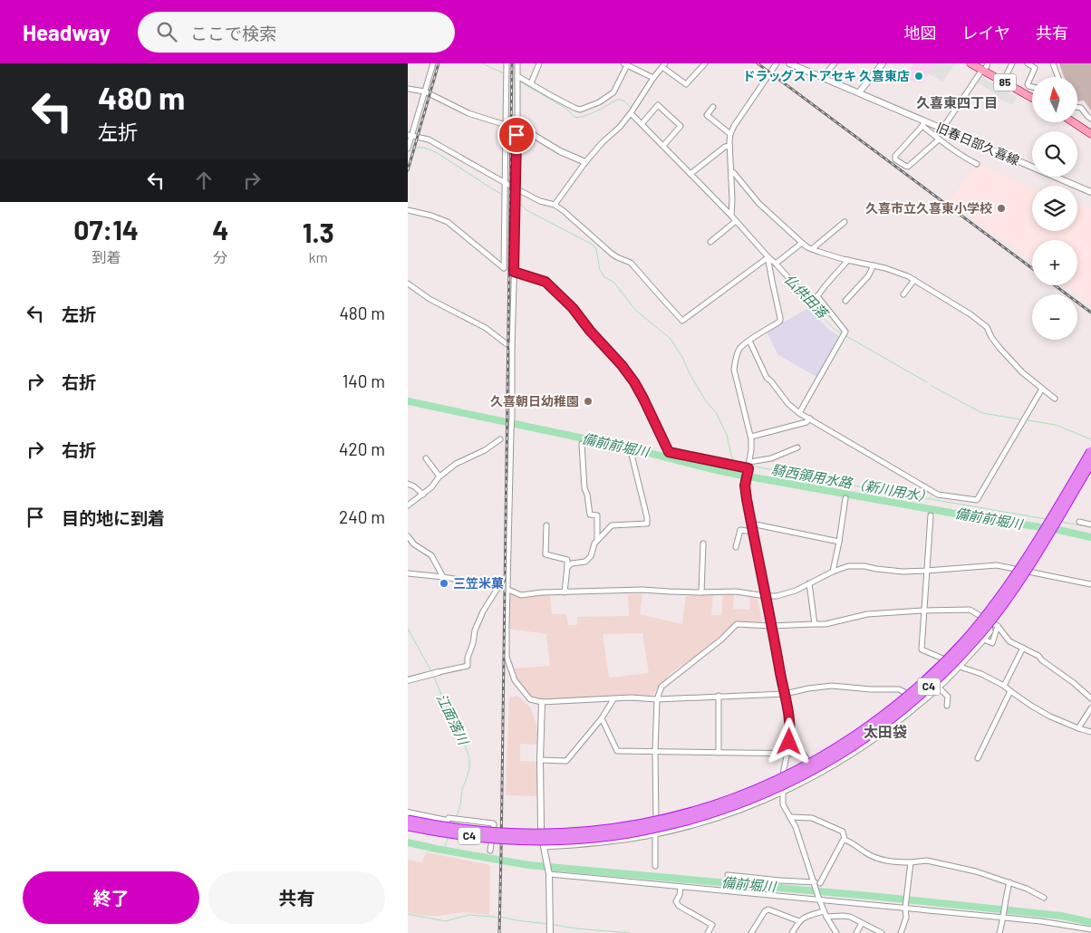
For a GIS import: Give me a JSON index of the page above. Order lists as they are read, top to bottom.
{
  "streets": {
    "highway": ["C4"],
    "main road": ["85"],
    "street": ["旧春日部久喜線"]
  },
  "districts": ["久喜東四丁目", "太田袋"],
  "water": [
    "仏供田落",
    "備前前堀川",
    "騎西領用水路（新川用水）",
    "江面落川",
    "備前堀川"
  ],
  "places": [
    "ドラッグストアセキ 久喜東店",
    "久喜市立久喜東小学校",
    "久喜朝日幼稚園",
    "三笠米菓"
  ],
  "north": "top",
  "page": {
    "header": "Headway",
    "search": "ここで検索",
    "nav": ["地図", "レイヤ", "共有"],
    "turn": ["480 m", "左折"],
    "map_buttons": ["+", "−"],
    "eta": [
      "07:14",
      "到着",
      "4",
      "分",
      "1.3",
      "km"
    ],
    "list": [
      {
        "name": "左折",
        "value": "480 m"
      },
      {
        "name": "右折",
        "value": "140 m"
      },
      {
        "name": "右折",
        "value": "420 m"
      },
      {
        "name": "目的地に到着",
        "value": "240 m"
      }
    ],
    "buttons": ["終了", "共有"]
  }
}
